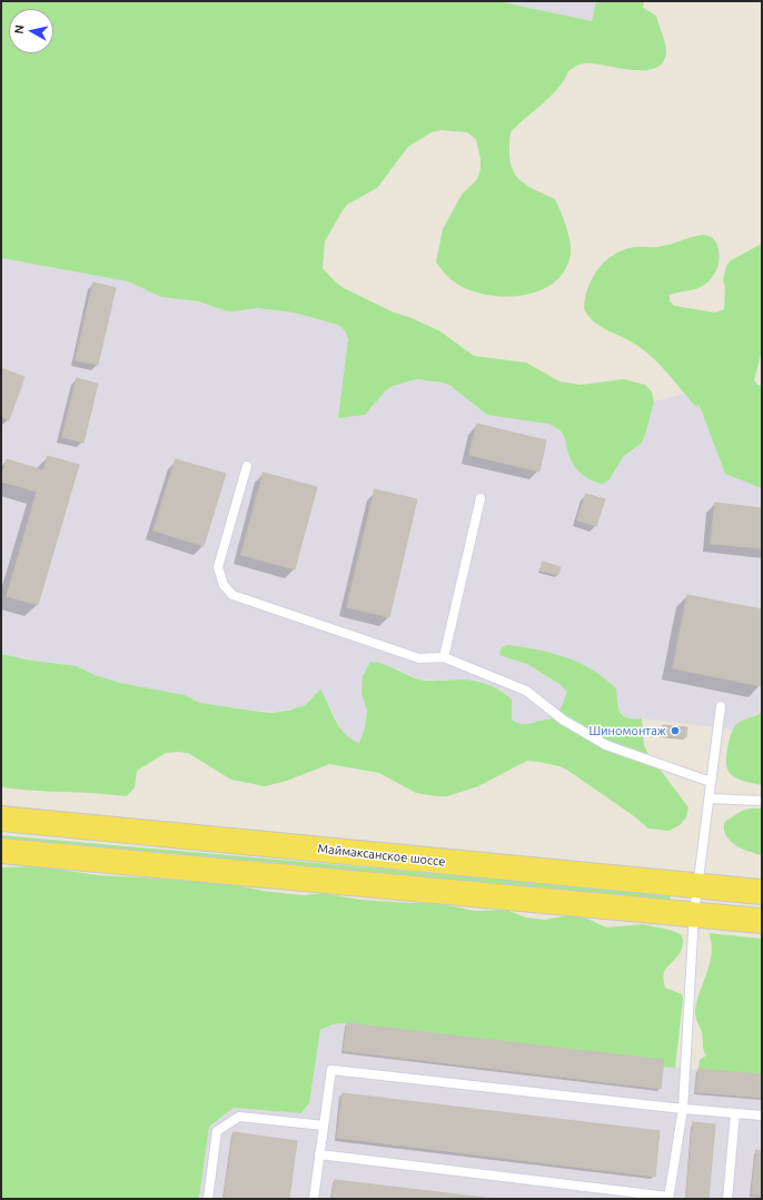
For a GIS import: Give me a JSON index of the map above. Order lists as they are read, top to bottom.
{
  "streets": {
    "main road": ["Маймаксанское шоссе"]
  },
  "places": ["Шиномонтаж"],
  "north": "left"
}
